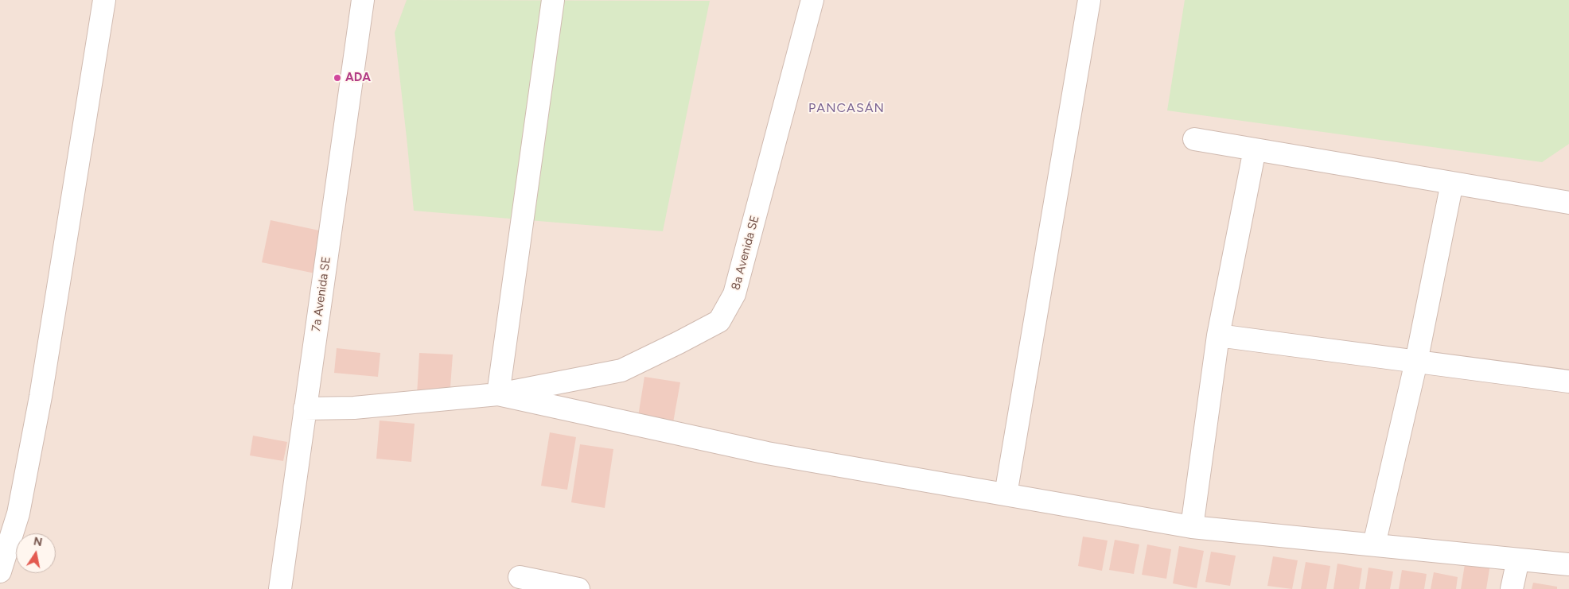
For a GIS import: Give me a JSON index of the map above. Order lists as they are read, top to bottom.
{
  "streets": {
    "street": ["8a Avenida SE", "7a Avenida SE"]
  },
  "districts": ["PANCASÁN"],
  "places": ["ADA"],
  "north": "top"
}
